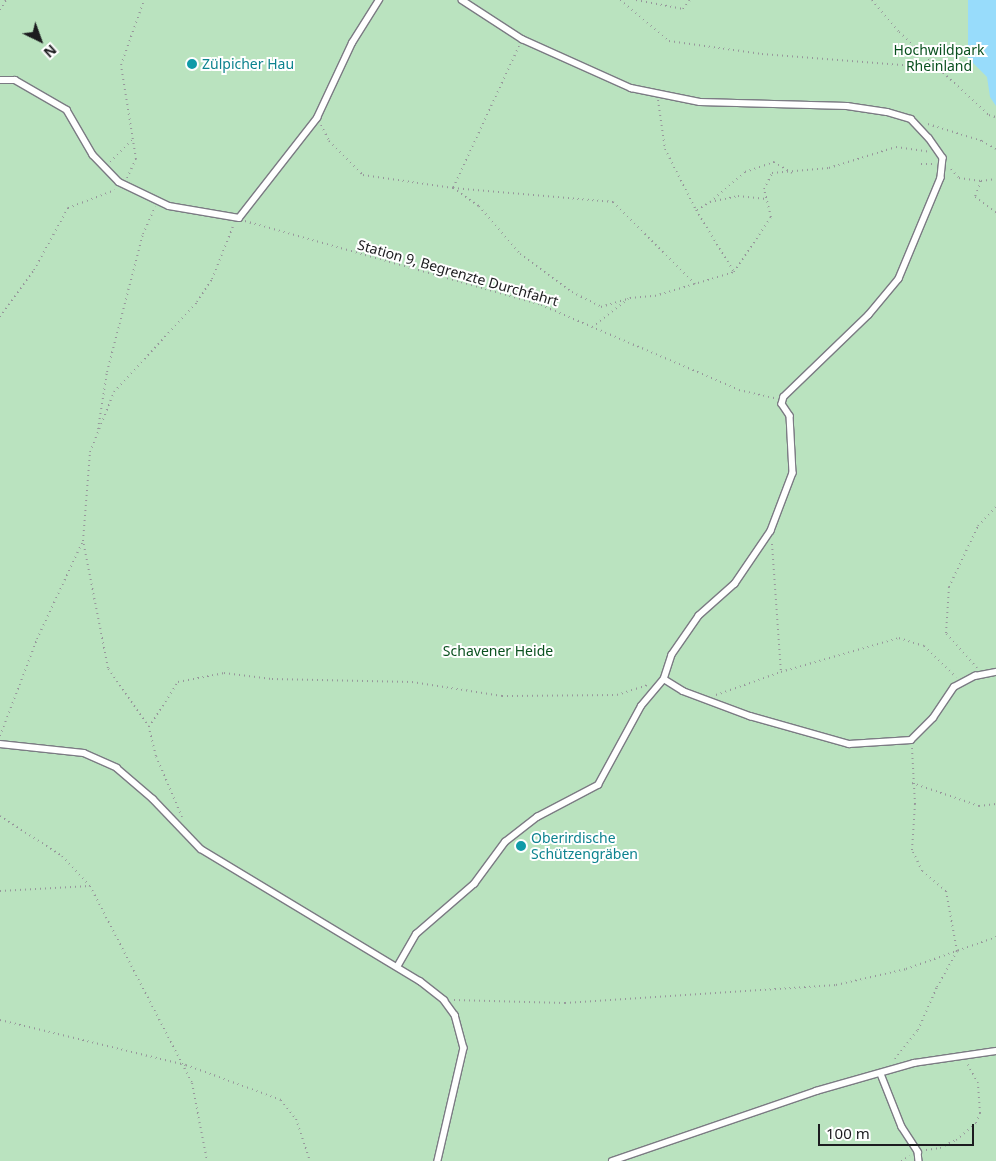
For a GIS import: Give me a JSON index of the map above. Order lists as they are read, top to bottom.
{
  "streets": {
    "path": ["Station 9, Begrenzte Durchfahrt"]
  },
  "parks": ["Hochwildpark Rheinland", "Schavener Heide"],
  "places": ["Zülpicher Hau", "Oberirdische Schützengräben"],
  "scale_bar": "100 m",
  "north": "bottom right"
}
